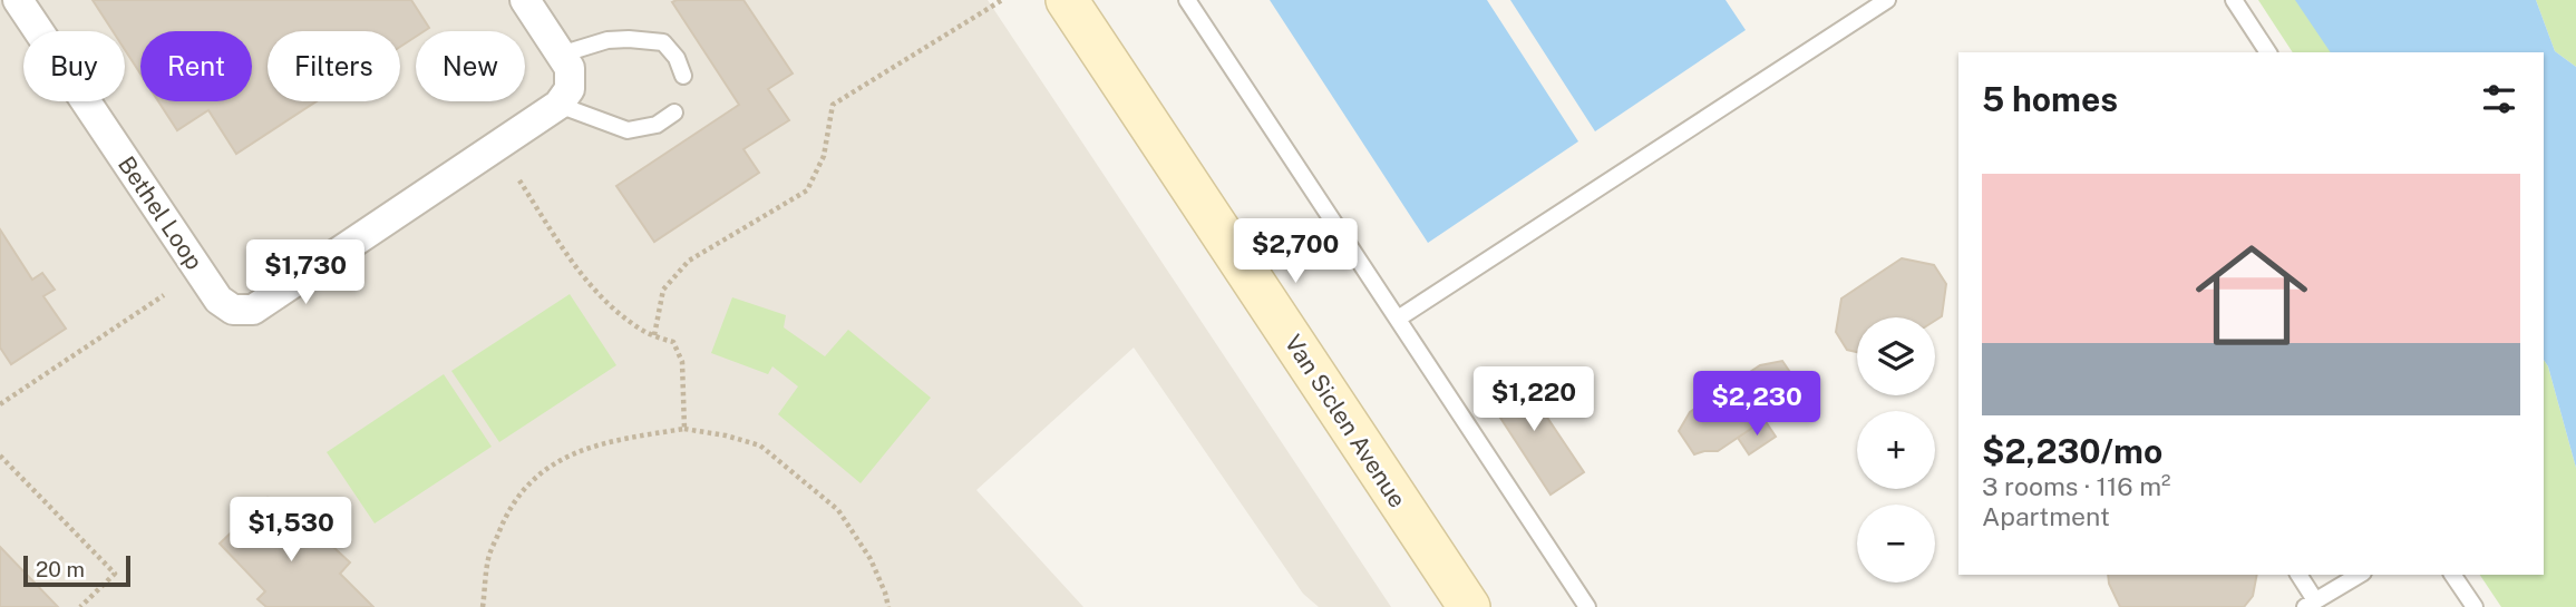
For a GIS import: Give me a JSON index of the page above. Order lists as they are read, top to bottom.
{
  "streets": {
    "street": ["Bethel Loop", "Van Siclen Avenue"]
  },
  "scale_bar": "20 m",
  "page": {
    "chip": [
      "Buy",
      "Rent",
      "Filters",
      "New"
    ],
    "heading": "5 homes",
    "list": [
      {
        "name": "$2,230/mo",
        "note": "3 rooms · 116 m² · Apartment"
      }
    ],
    "price": [
      "$2,700",
      "$1,730",
      "$1,220",
      "$2,230",
      "$1,530"
    ],
    "map_buttons": ["+", "−"],
    "scale": "20 m"
  }
}
